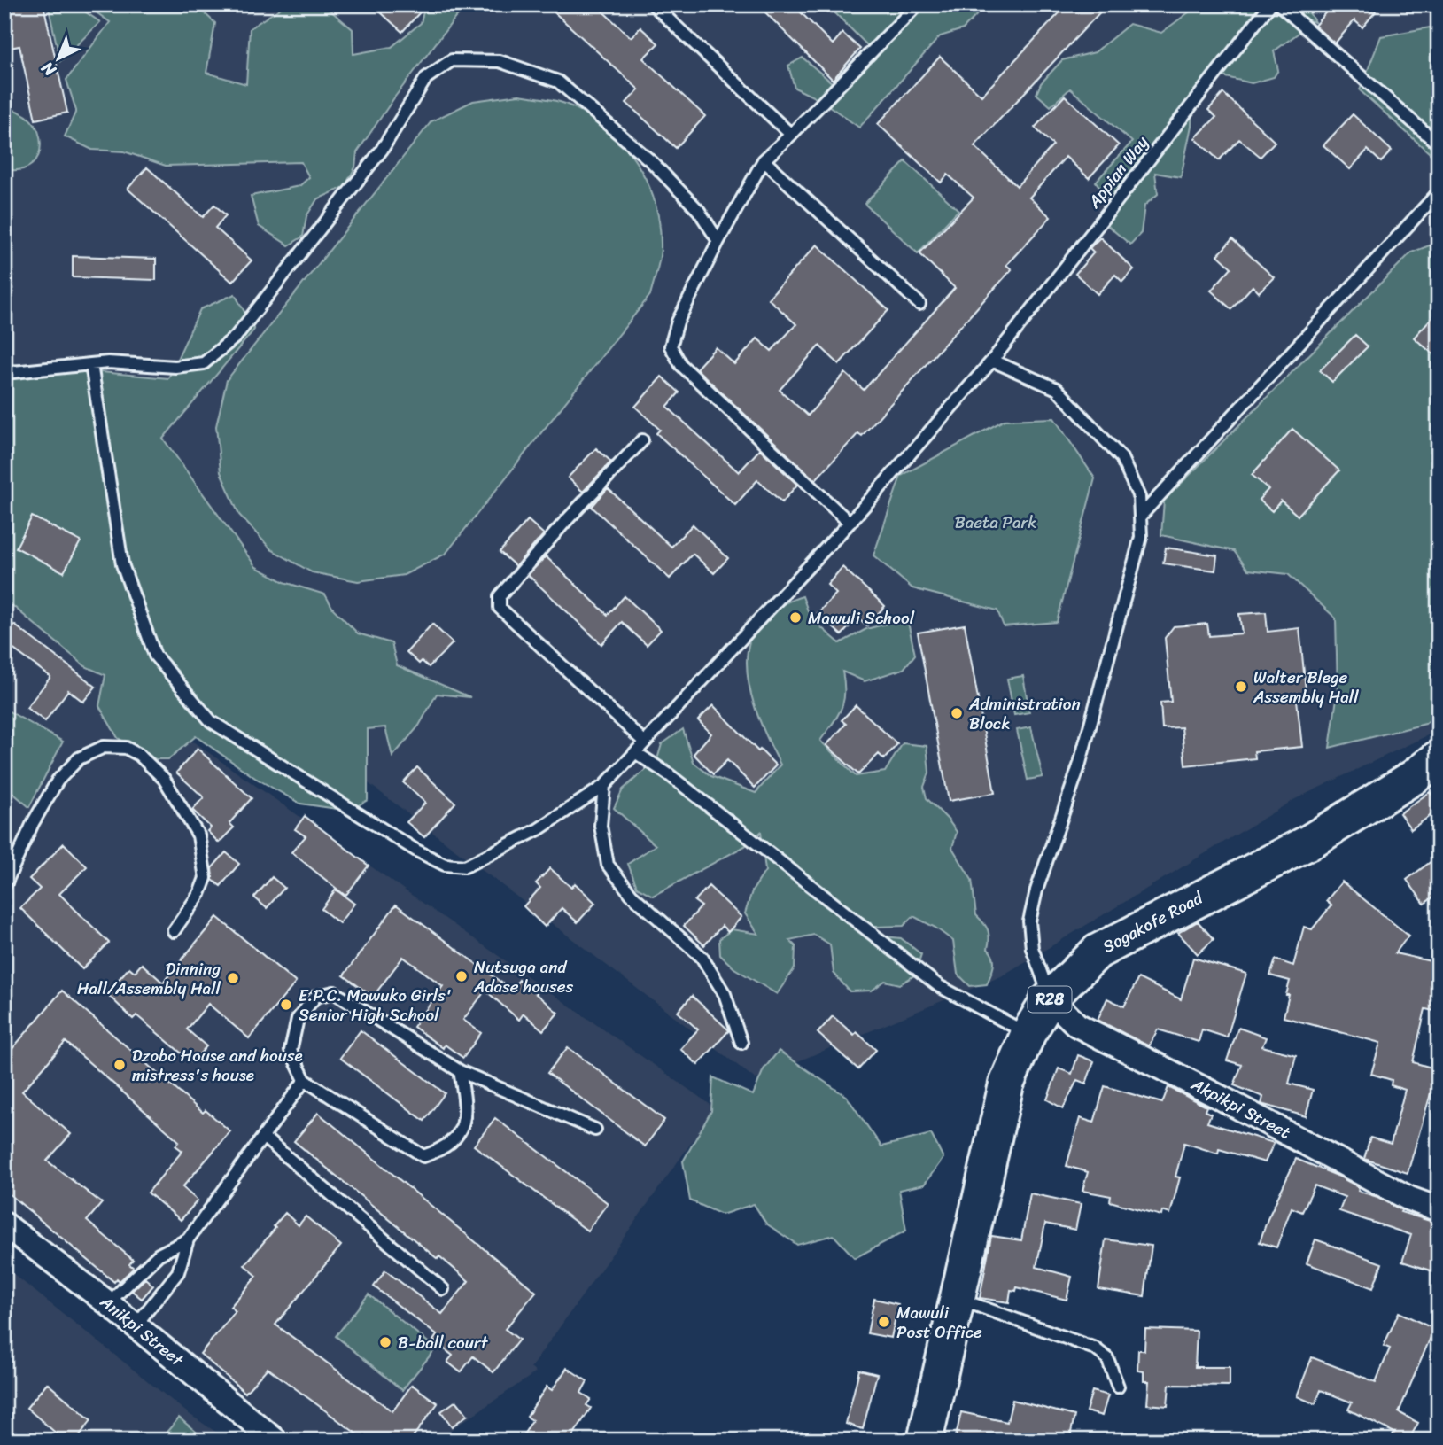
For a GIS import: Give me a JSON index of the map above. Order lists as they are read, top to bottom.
{
  "streets": {
    "main road": ["Sogakofe Road", "R28"],
    "street": ["Akpikpi Street", "Anikpi Street"],
    "lane": ["Appian Way"]
  },
  "crossings": [
    ["Sogakofe Road", "Akpikpi Street"]
  ],
  "parks": ["Baeta Park"],
  "places": [
    "Mawuli School",
    "Walter Blege Assembly Hall",
    "Administration Block",
    "Nutsuga and Adase houses",
    "Dinning Hall/Assembly Hall",
    "E.P.C. Mawuko Girls' Senior High School",
    "Dzobo House and house mistress's house",
    "Mawuli Post Office",
    "B-ball court"
  ],
  "north": "bottom left"
}
